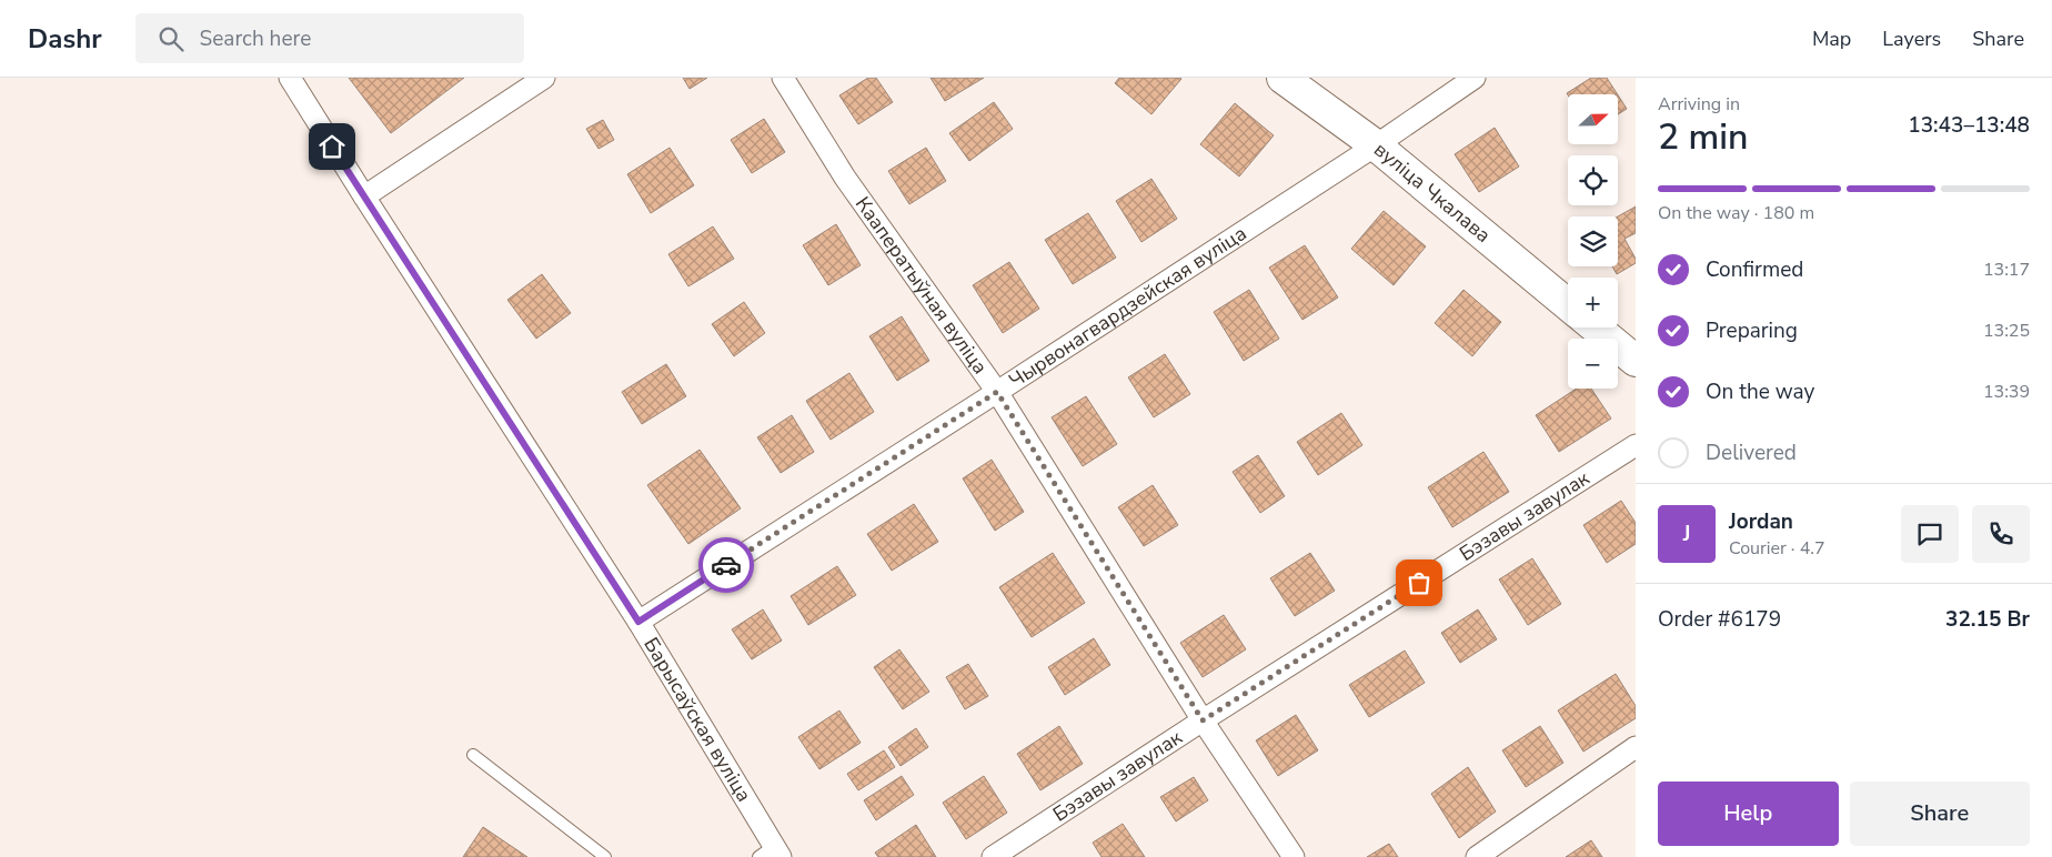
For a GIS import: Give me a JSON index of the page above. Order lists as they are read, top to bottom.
{
  "streets": {
    "main road": ["вуліца Чкалава"],
    "street": [
      "Кааператыўная вуліца",
      "Чырвонагвардзейская вуліца",
      "Бэзавы завулак",
      "Барысаўская вуліца"
    ]
  },
  "crossings": [
    ["вуліца Чкалава", "Чырвонагвардзейская вуліца"],
    ["Кааператыўная вуліца", "Чырвонагвардзейская вуліца"],
    ["Кааператыўная вуліца", "Бэзавы завулак"],
    ["Чырвонагвардзейская вуліца", "Барысаўская вуліца"]
  ],
  "north": "right",
  "page": {
    "header": "Dashr",
    "search": "Search here",
    "nav": ["Map", "Layers", "Share"],
    "heading": ["2 min", "Arriving in", "13:43–13:48"],
    "panel": [
      "Jordan",
      "Courier · 4.7",
      "Order #6179",
      "32.15 Br"
    ],
    "map_buttons": ["+", "−"],
    "bar": "On the way · 180 m",
    "list": [
      ["Confirmed", "13:17"],
      ["Preparing", "13:25"],
      ["On the way", "13:39"],
      "Delivered"
    ],
    "round": "J",
    "buttons": ["Help", "Share"]
  }
}
